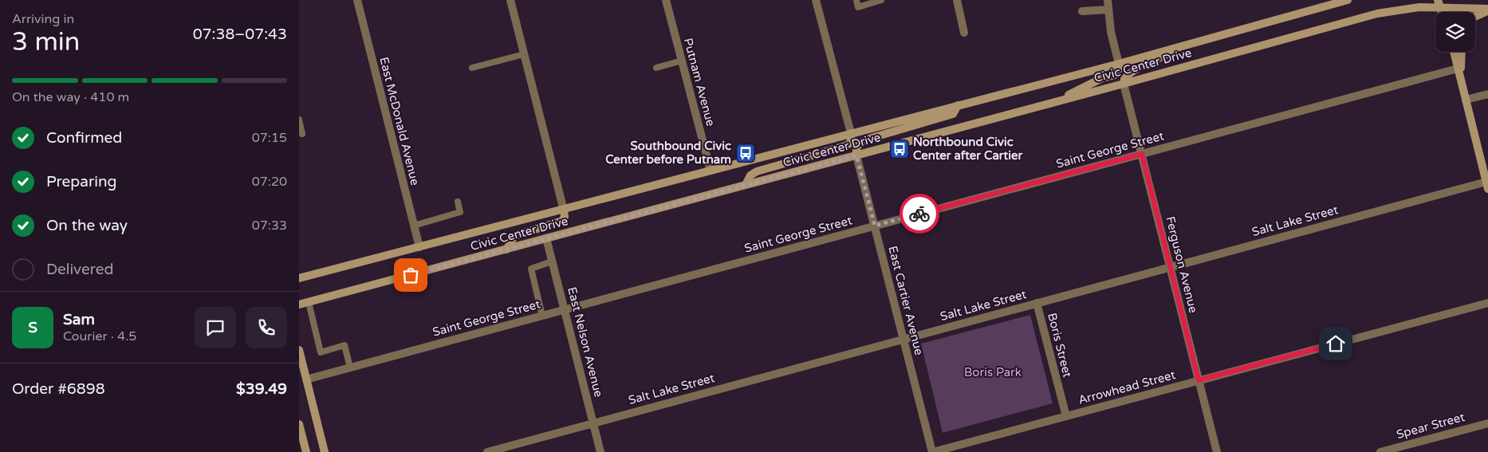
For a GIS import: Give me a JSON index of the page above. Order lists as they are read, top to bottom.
{
  "streets": {
    "main road": ["Civic Center Drive"],
    "street": [
      "Putnam Avenue",
      "East McDonald Avenue",
      "Saint George Street",
      "Salt Lake Street",
      "Ferguson Avenue",
      "East Cartier Avenue",
      "East Nelson Avenue",
      "Boris Street",
      "Arrowhead Street",
      "Spear Street"
    ]
  },
  "crossings": [
    ["Civic Center Drive", "Putnam Avenue"],
    ["Civic Center Drive", "East McDonald Avenue"],
    ["Civic Center Drive", "Ferguson Avenue"],
    ["Civic Center Drive", "East Cartier Avenue"],
    ["Civic Center Drive", "East Nelson Avenue"],
    ["Saint George Street", "Ferguson Avenue"],
    ["Saint George Street", "East Cartier Avenue"],
    ["Saint George Street", "East Nelson Avenue"],
    ["Salt Lake Street", "Ferguson Avenue"],
    ["Salt Lake Street", "East Cartier Avenue"],
    ["Salt Lake Street", "East Nelson Avenue"],
    ["Salt Lake Street", "Boris Street"],
    ["Ferguson Avenue", "Arrowhead Street"],
    ["East Cartier Avenue", "Arrowhead Street"],
    ["Boris Street", "Arrowhead Street"]
  ],
  "parks": ["Boris Park"],
  "places": {
    "bus stop": ["Northbound Civic Center after Cartier", "Southbound Civic Center before Putnam"]
  },
  "page": {
    "heading": ["3 min", "Arriving in", "07:38–07:43"],
    "panel": [
      "Sam",
      "Courier · 4.5",
      "Order #6898",
      "$39.49"
    ],
    "bar": "On the way · 410 m",
    "list": [
      ["Confirmed", "07:15"],
      ["Preparing", "07:20"],
      ["On the way", "07:33"],
      "Delivered"
    ],
    "round": "S"
  }
}
